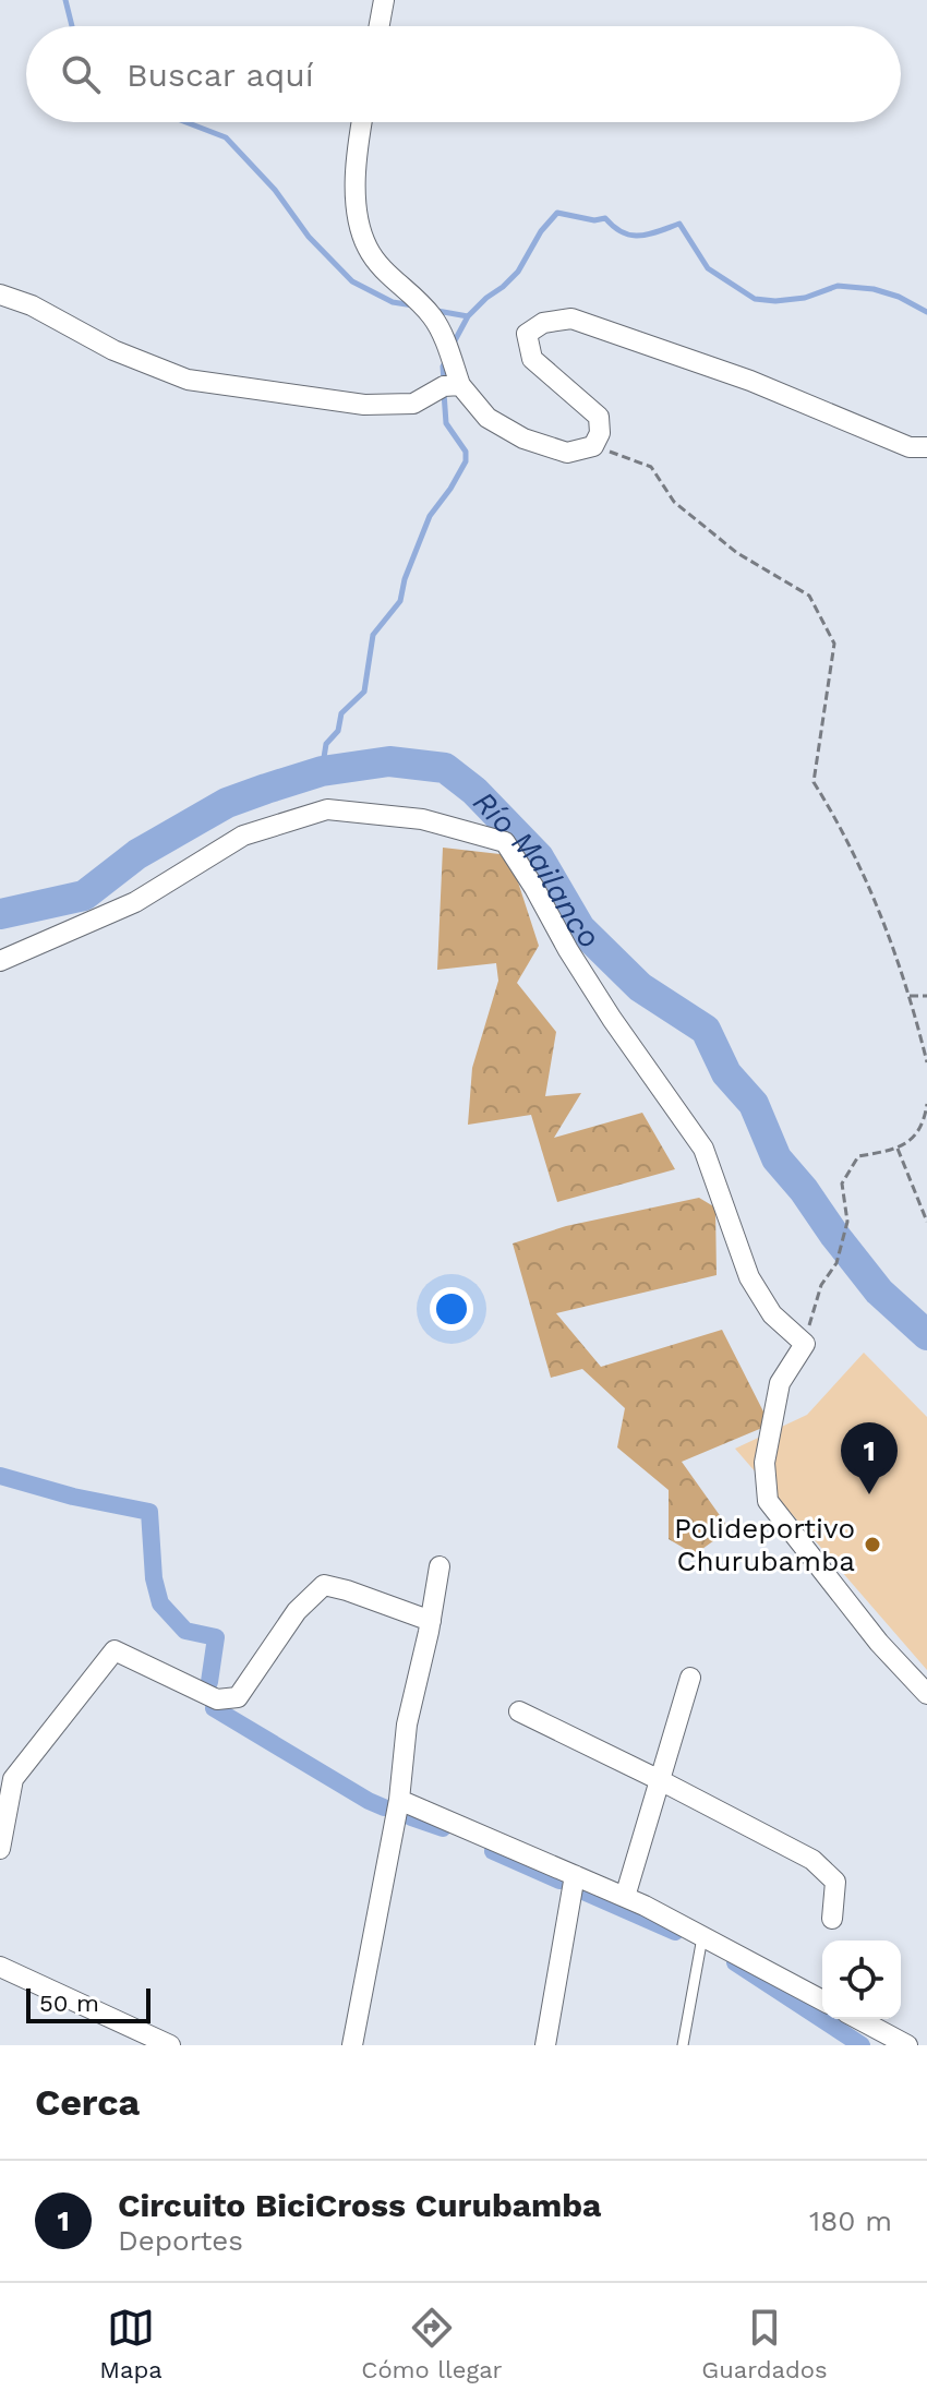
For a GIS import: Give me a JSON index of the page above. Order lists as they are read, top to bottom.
{
  "water": ["Río Mailanco"],
  "places": ["Polideportivo Churubamba"],
  "scale_bar": "50 m",
  "page": {
    "search": "Buscar aquí",
    "pins": "1",
    "scale": "50 m",
    "heading": "Cerca",
    "list": [
      {
        "mark": "1",
        "name": "Circuito BiciCross Curubamba",
        "note": "Deportes",
        "value": "180 m"
      }
    ],
    "nav": ["Mapa", "Cómo llegar", "Guardados"]
  }
}
